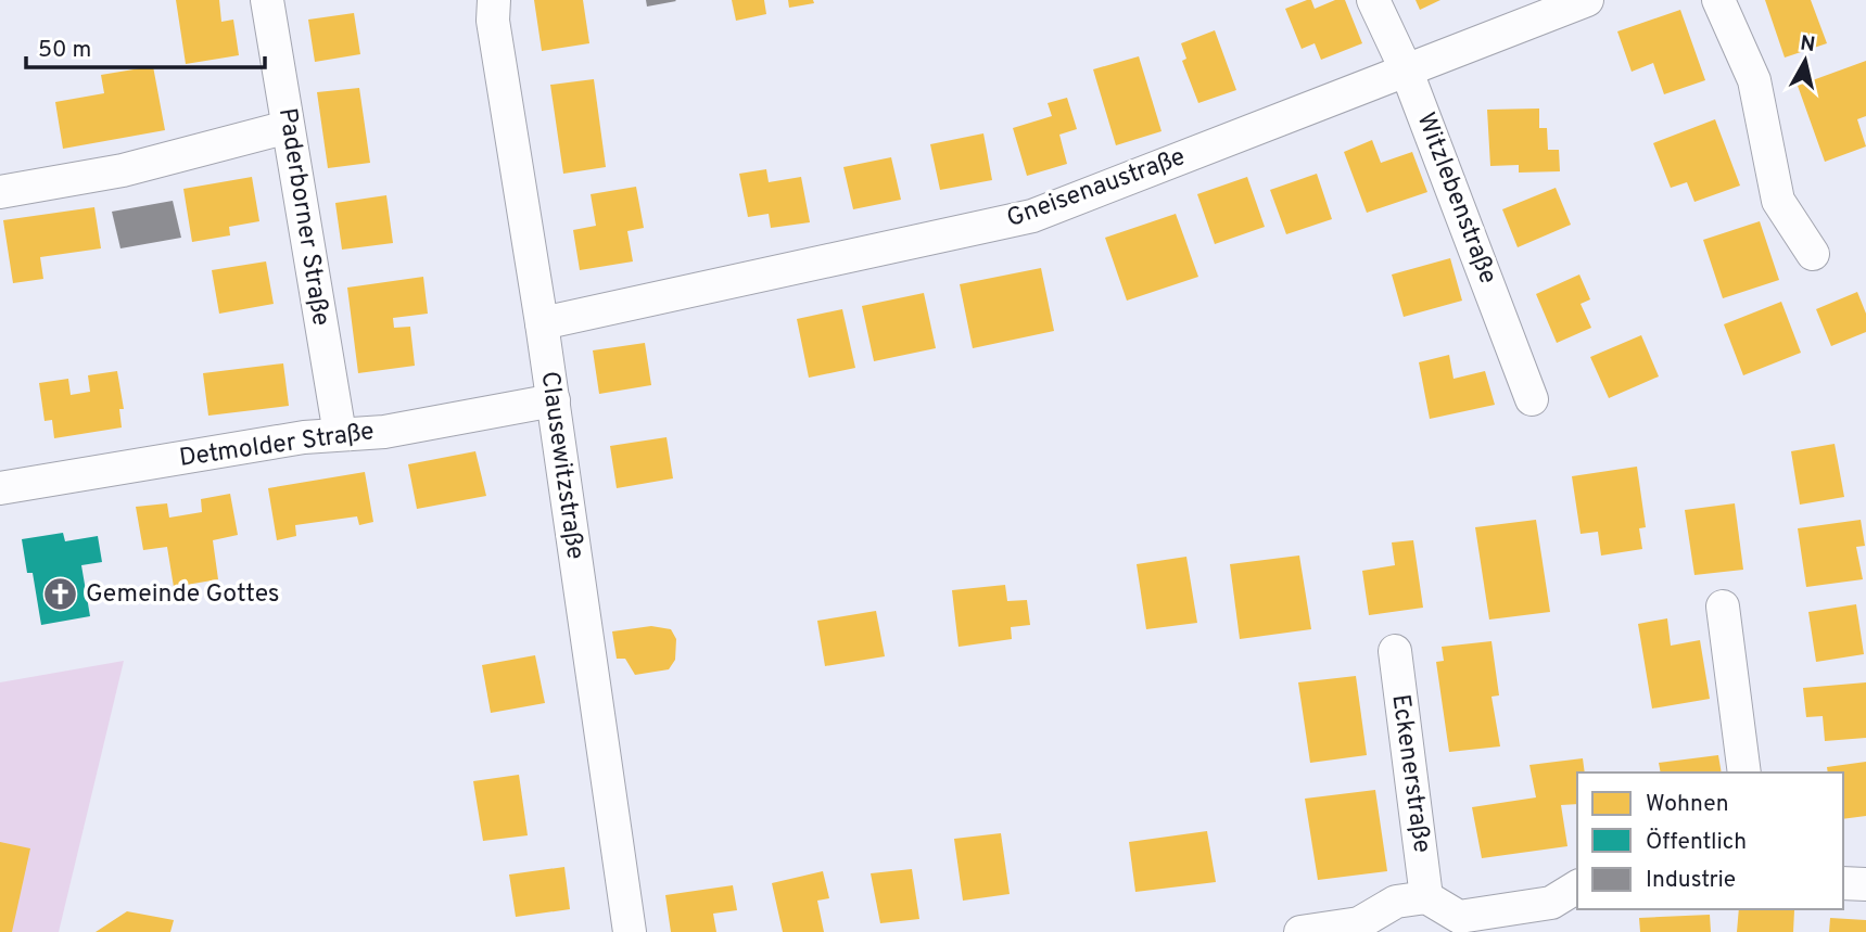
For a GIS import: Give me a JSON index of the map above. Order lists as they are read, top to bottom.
{
  "streets": {
    "street": [
      "Gneisenaustraße",
      "Witzlebenstraße",
      "Paderborner Straße",
      "Detmolder Straße",
      "Clausewitzstraße",
      "Eckenerstraße"
    ]
  },
  "crossings": [
    ["Gneisenaustraße", "Witzlebenstraße"],
    ["Gneisenaustraße", "Clausewitzstraße"],
    ["Paderborner Straße", "Detmolder Straße"],
    ["Detmolder Straße", "Clausewitzstraße"]
  ],
  "places": {
    "church": ["Gemeinde Gottes"]
  },
  "legend": ["Wohnen", "Öffentlich", "Industrie"],
  "scale_bar": "50 m",
  "north": "top"
}
